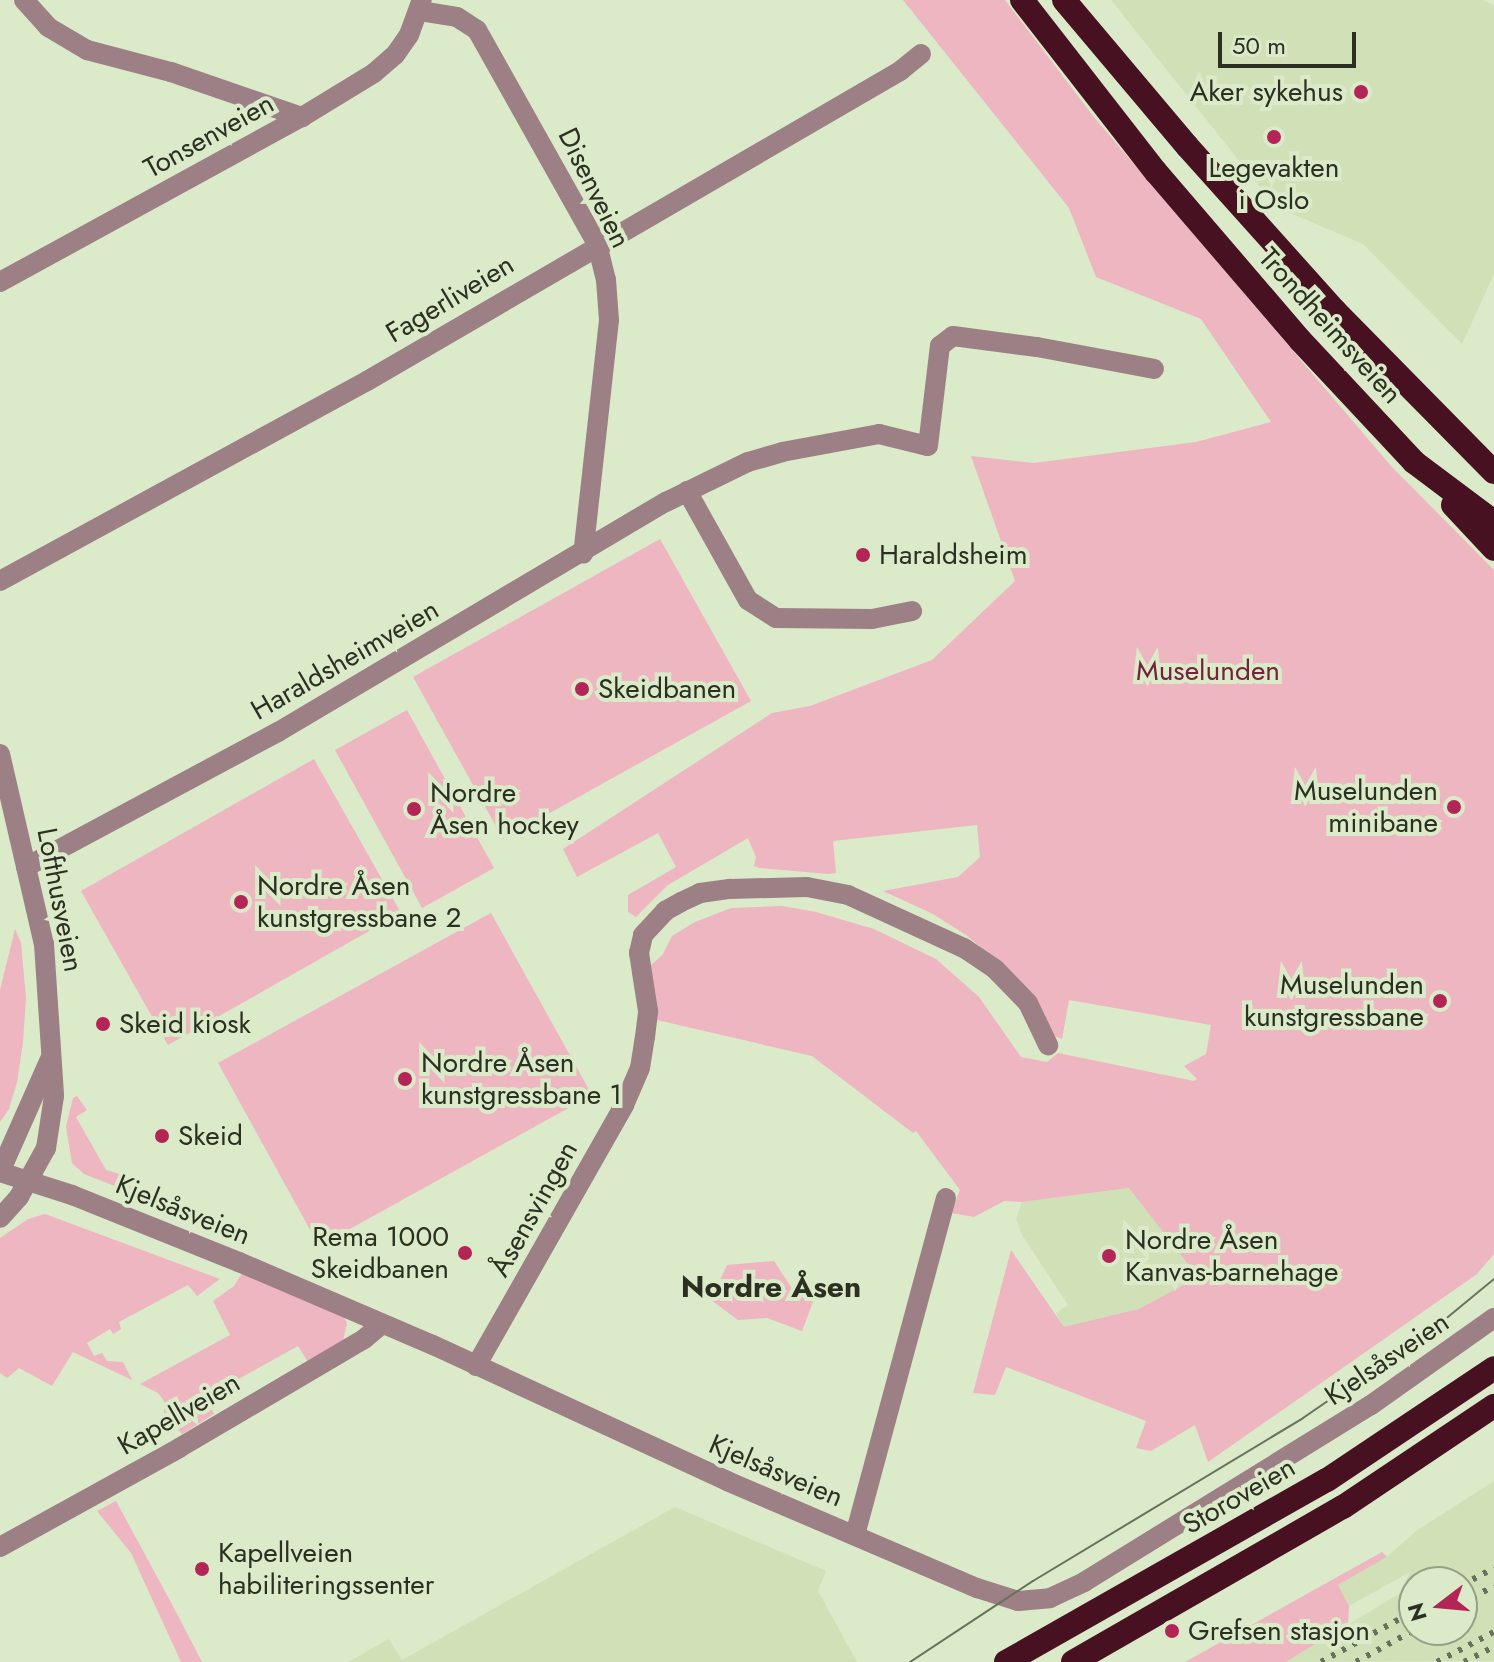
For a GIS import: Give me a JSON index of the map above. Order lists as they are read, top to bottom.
{
  "streets": {
    "highway": ["Trondheimsveien", "Storoveien"],
    "street": [
      "Tonsenveien",
      "Disenveien",
      "Fagerliveien",
      "Haraldsheimveien",
      "Lofthusveien",
      "Åsensvingen",
      "Kjelsåsveien",
      "Kapellveien"
    ]
  },
  "crossings": [
    ["Tonsenveien", "Disenveien"],
    ["Disenveien", "Fagerliveien"],
    ["Disenveien", "Haraldsheimveien"],
    ["Haraldsheimveien", "Lofthusveien"],
    ["Lofthusveien", "Kjelsåsveien"],
    ["Åsensvingen", "Kjelsåsveien"],
    ["Kjelsåsveien", "Kapellveien"]
  ],
  "districts": ["Nordre Åsen"],
  "parks": ["Muselunden"],
  "places": [
    "Aker sykehus",
    "Legevakten i Oslo",
    "Haraldsheim",
    "Skeidbanen",
    "Muselunden minibane",
    "Nordre Åsen hockey",
    "Nordre Åsen kunstgressbane 2",
    "Muselunden kunstgressbane",
    "Skeid kiosk",
    "Nordre Åsen kunstgressbane 1",
    "Skeid",
    "Rema 1000 Skeidbanen",
    "Nordre Åsen Kanvas-barnehage",
    "Kapellveien habiliteringssenter",
    "Grefsen stasjon"
  ],
  "scale_bar": "50 m",
  "north": "left"
}
